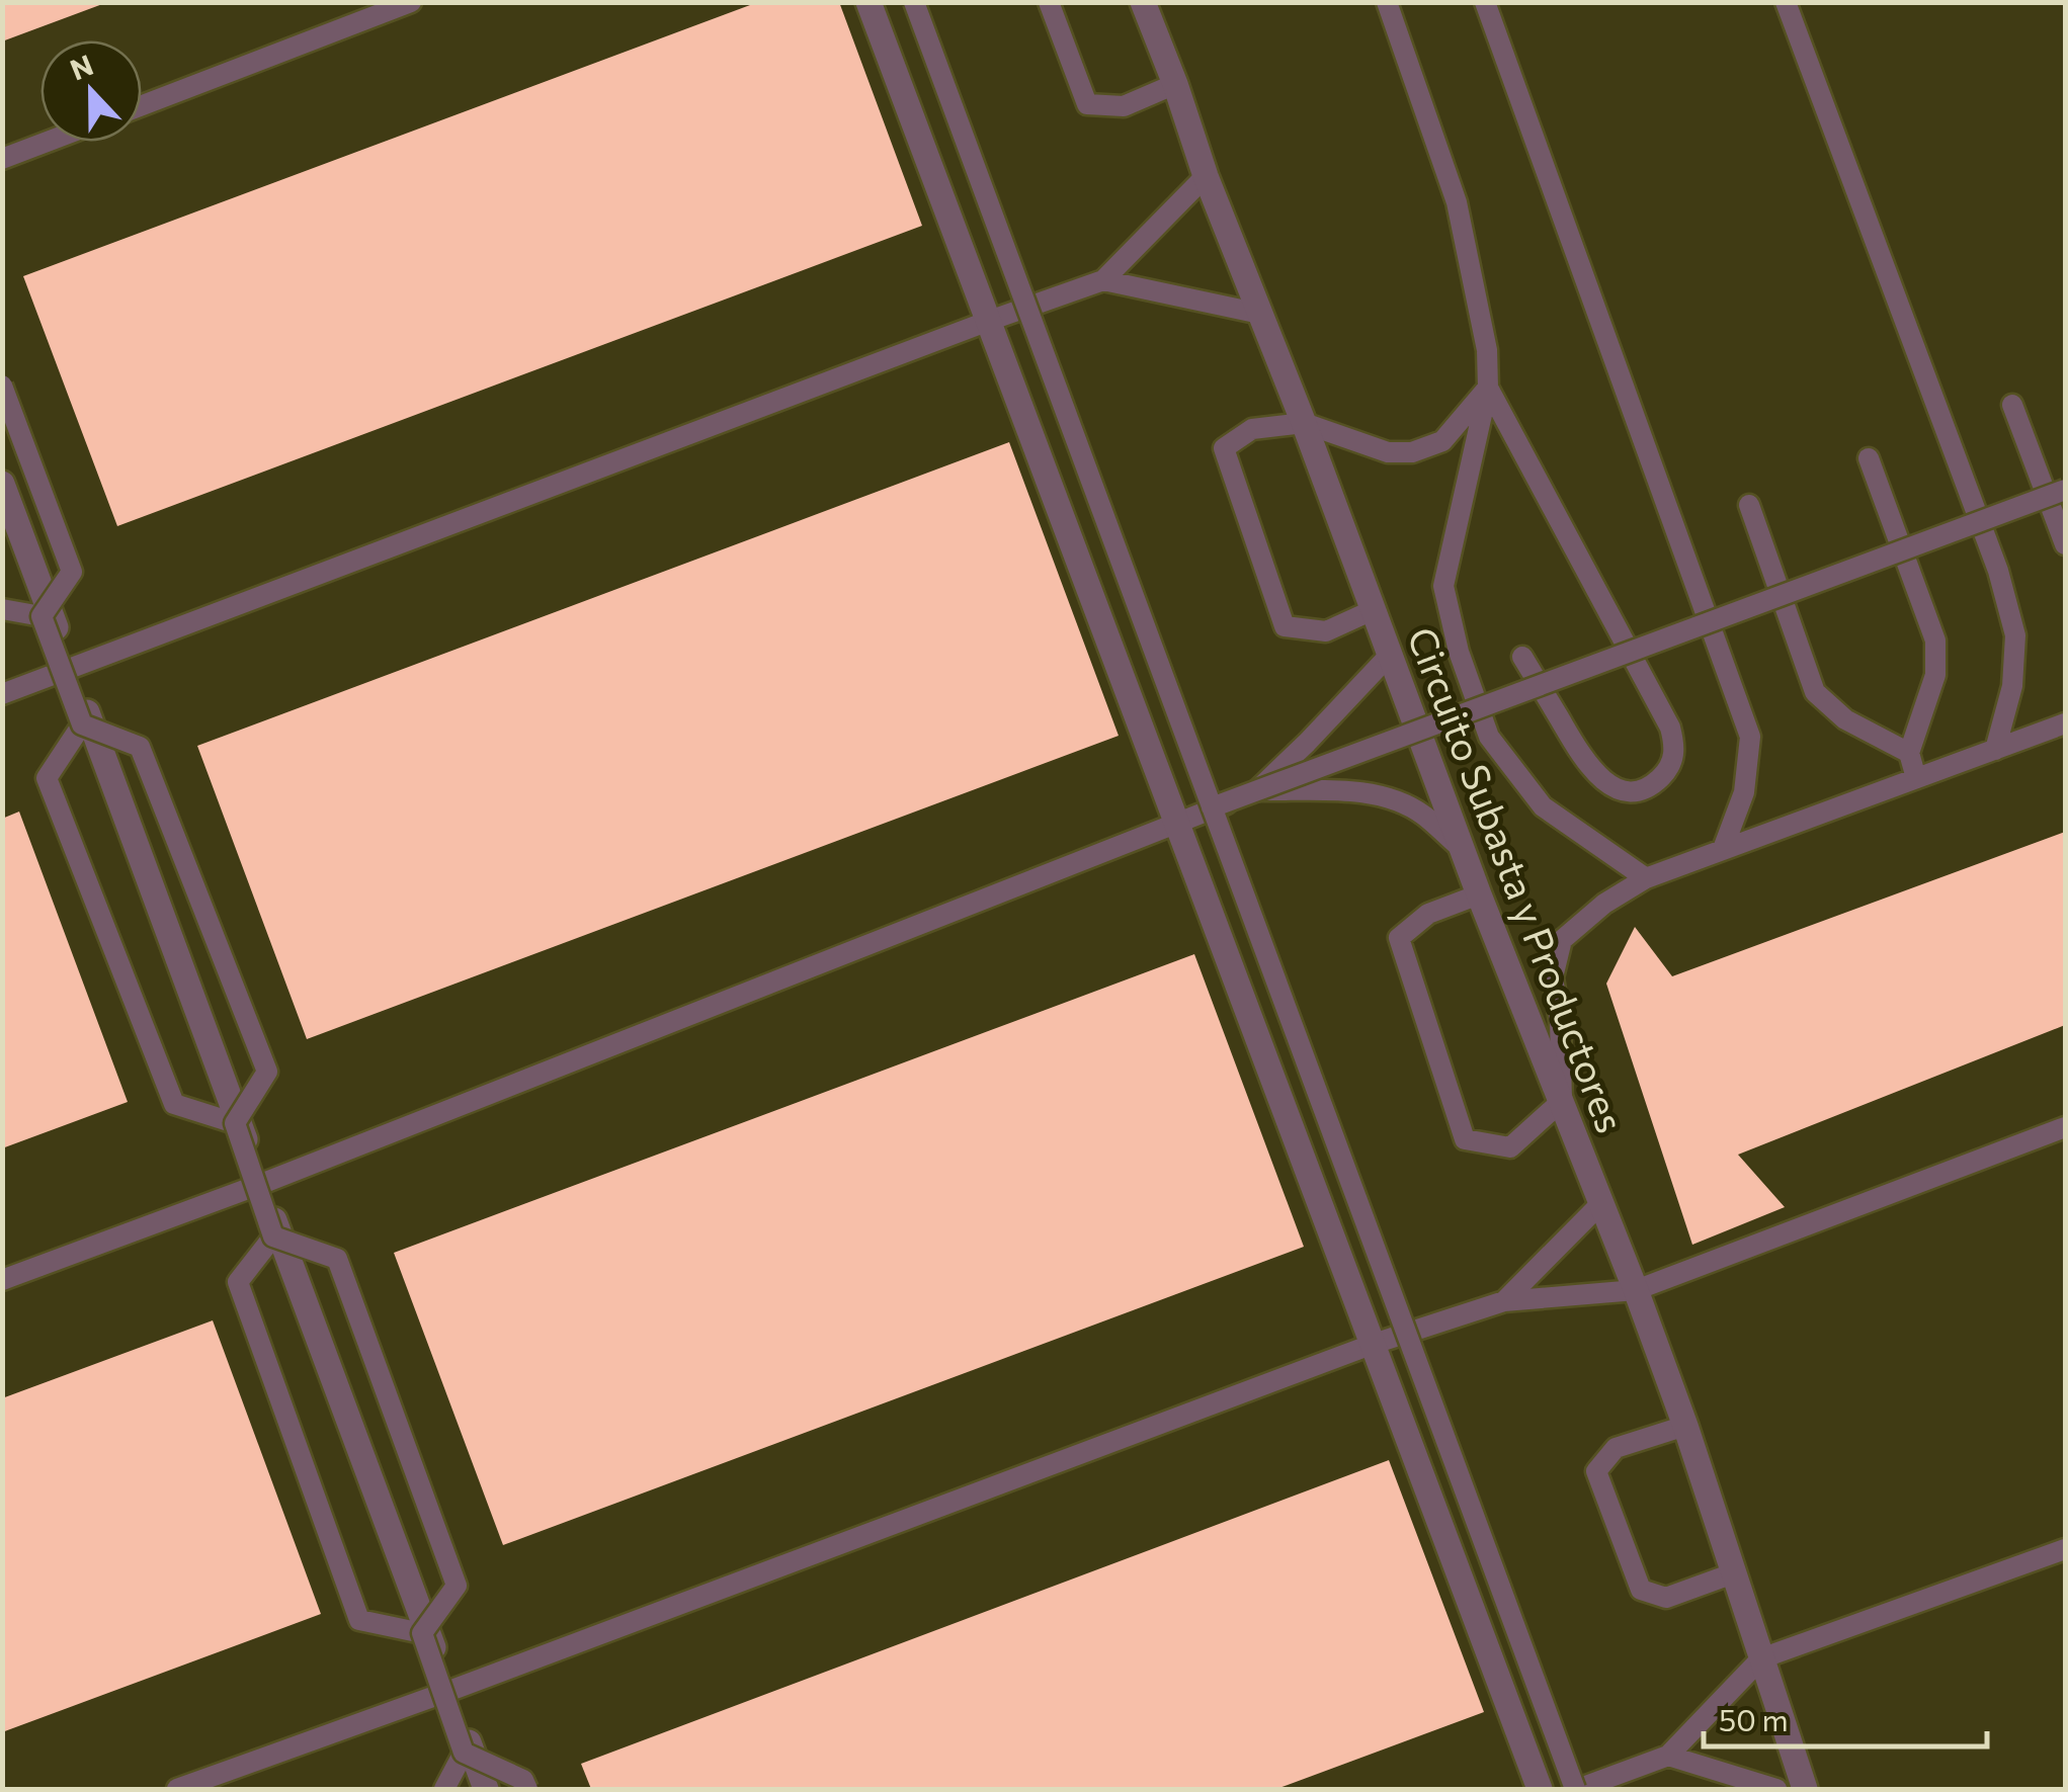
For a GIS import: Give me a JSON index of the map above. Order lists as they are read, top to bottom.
{
  "streets": {
    "street": ["Circuito Subasta y Productores"]
  },
  "scale_bar": "50 m",
  "north": "top"
}
